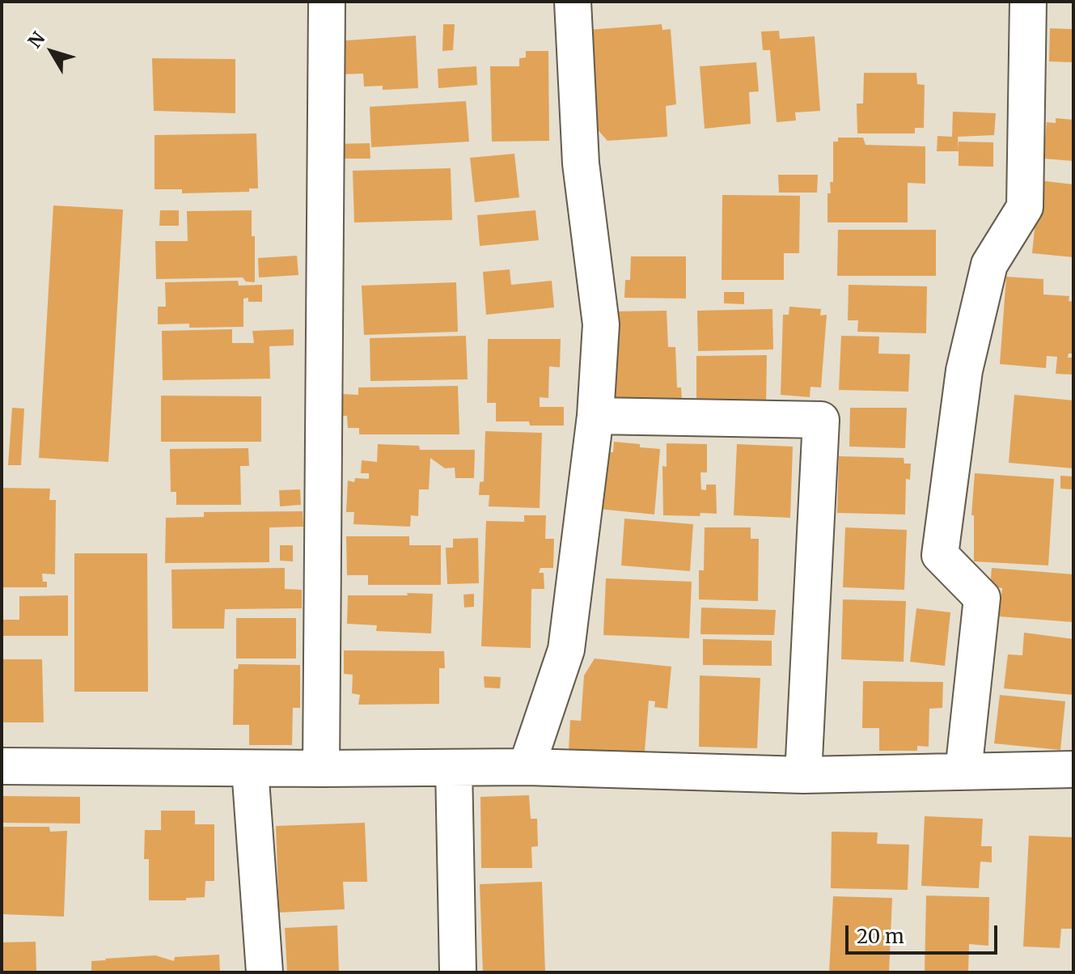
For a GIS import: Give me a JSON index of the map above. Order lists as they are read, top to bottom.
{
  "scale_bar": "20 m",
  "north": "top left"
}
